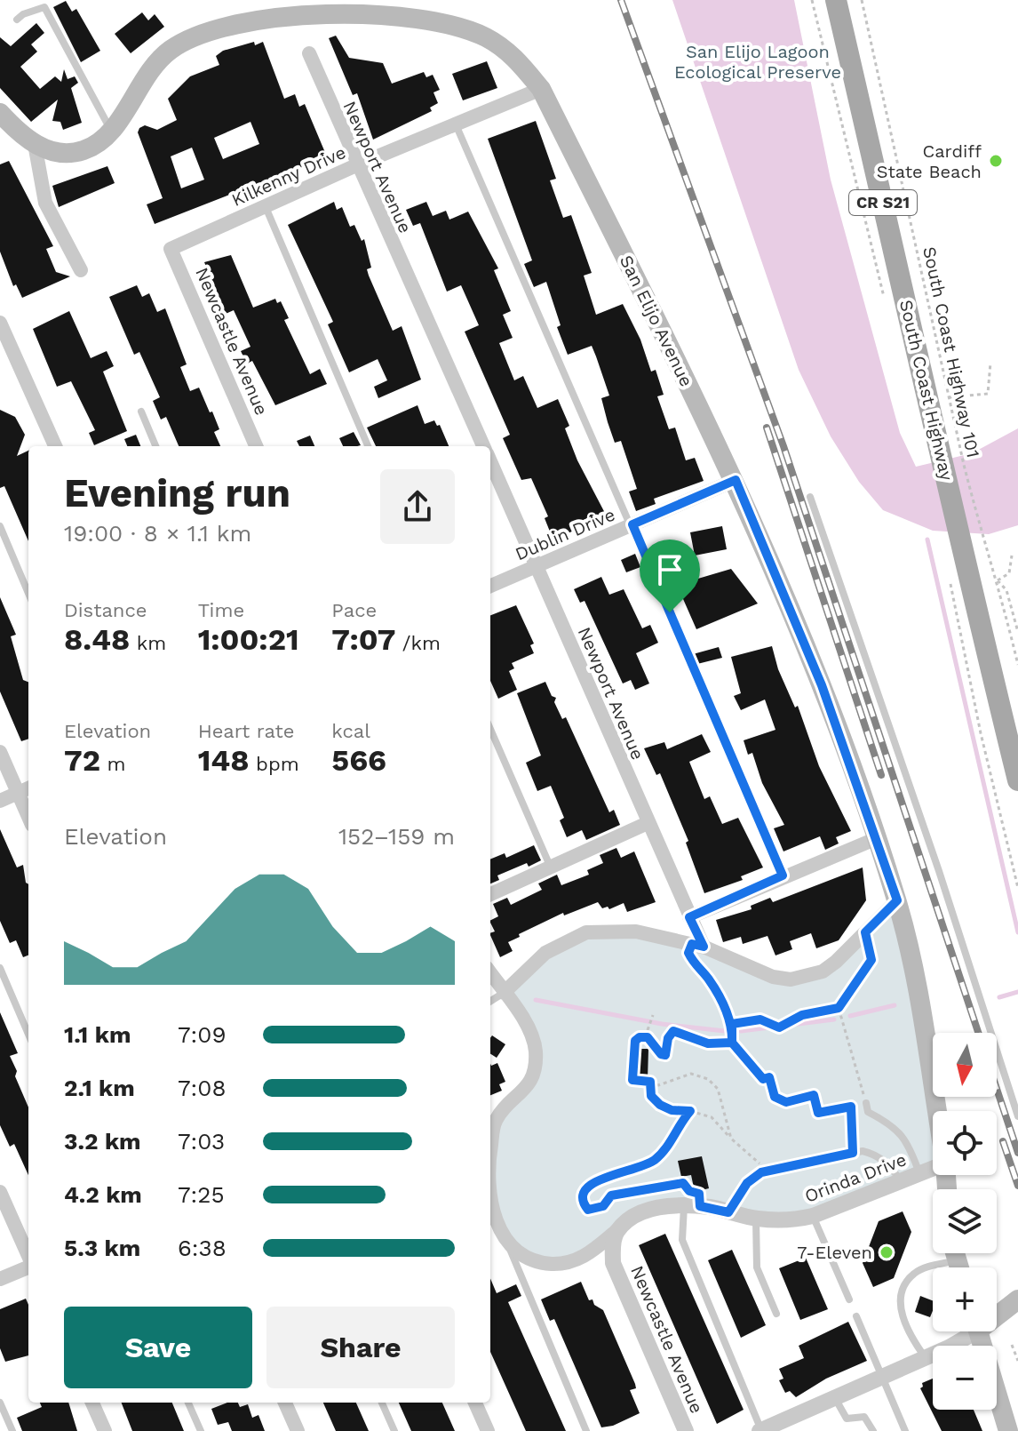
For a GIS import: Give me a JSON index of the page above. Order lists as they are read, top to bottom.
{
  "streets": {
    "main road": ["CR S21", "San Elijo Avenue", "South Coast Highway"],
    "street": [
      "Newport Avenue",
      "Kilkenny Drive",
      "Newcastle Avenue",
      "Dublin Drive",
      "Orinda Drive"
    ],
    "path": ["South Coast Highway 101"]
  },
  "crossings": [
    ["Newport Avenue", "Kilkenny Drive"],
    ["Newport Avenue", "Dublin Drive"],
    ["Kilkenny Drive", "San Elijo Avenue"],
    ["Kilkenny Drive", "Newcastle Avenue"],
    ["San Elijo Avenue", "Dublin Drive"],
    ["Newcastle Avenue", "Orinda Drive"],
    ["South Coast Highway 101", "South Coast Highway"]
  ],
  "parks": ["San Elijo Lagoon Ecological Preserve"],
  "places": ["Cardiff State Beach", "7-Eleven"],
  "north": "bottom",
  "page": {
    "heading": ["Evening run", "19:00 · 8 × 1.1 km"],
    "stats": [
      ["Distance", "8.48 km"],
      ["Time", "1:00:21"],
      ["Pace", "7:07 /km"],
      ["Elevation", "72 m"],
      ["Heart rate", "148 bpm"],
      ["kcal", "566"]
    ],
    "chart": ["Elevation", "152–159 m"],
    "list": [
      {
        "name": "1.1 km",
        "note": "7:09"
      },
      {
        "name": "2.1 km",
        "note": "7:08"
      },
      {
        "name": "3.2 km",
        "note": "7:03"
      },
      {
        "name": "4.2 km",
        "note": "7:25"
      },
      {
        "name": "5.3 km",
        "note": "6:38"
      }
    ],
    "map_buttons": ["+", "−"],
    "buttons": ["Save", "Share"]
  }
}
